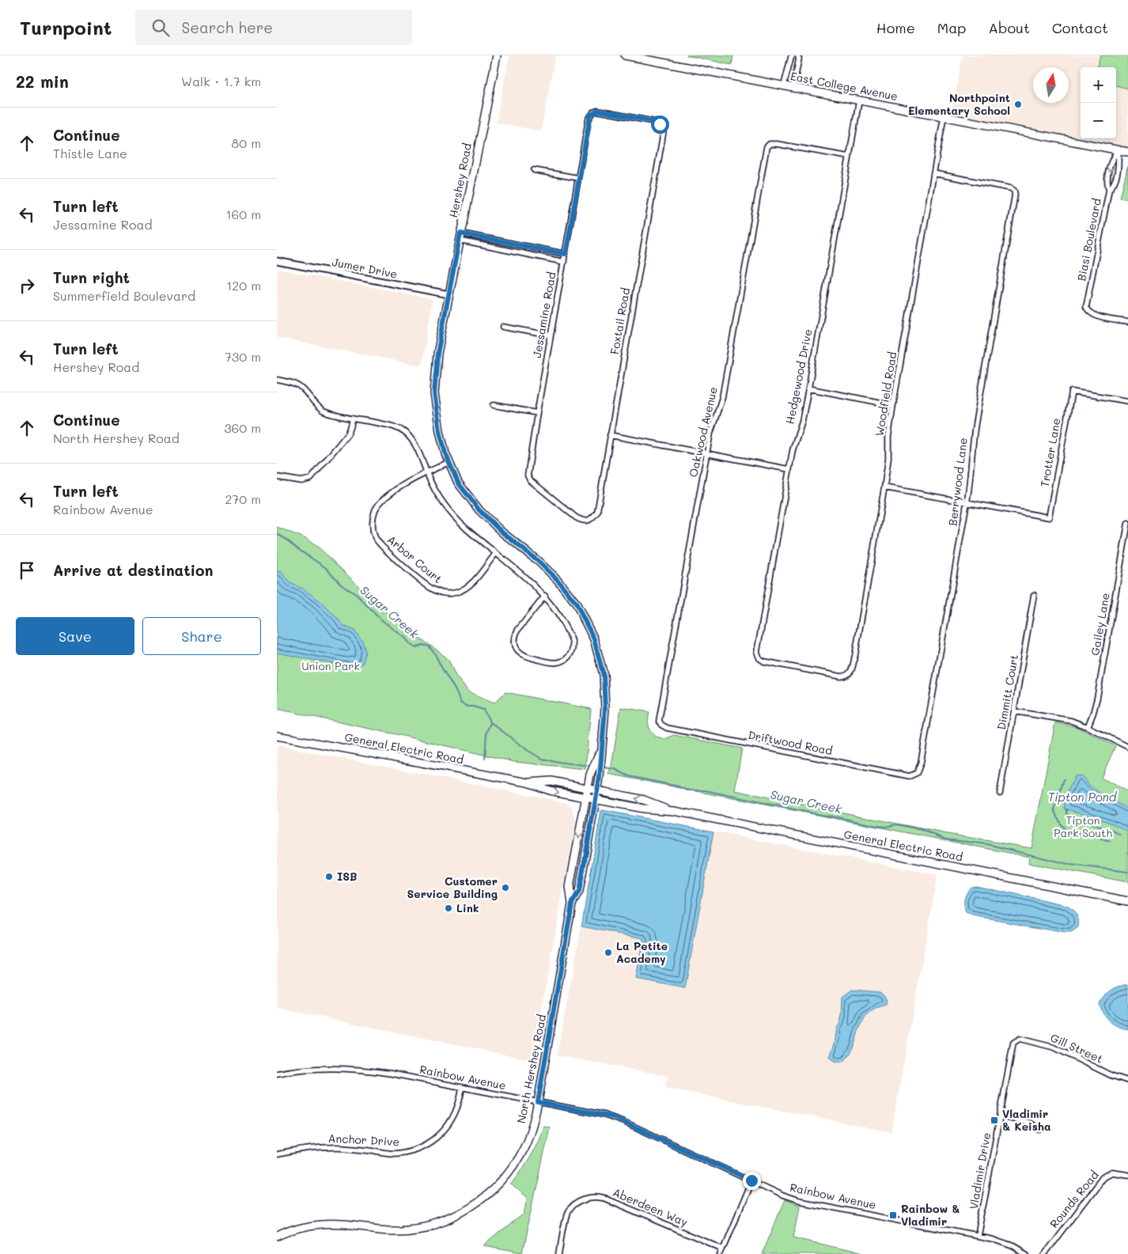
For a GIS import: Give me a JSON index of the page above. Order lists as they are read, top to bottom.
{
  "streets": {
    "main road": [
      "East College Avenue",
      "Hershey Road",
      "General Electric Road",
      "North Hershey Road"
    ],
    "street": [
      "Biasi Boulevard",
      "Jumer Drive",
      "Jessamine Road",
      "Foxtail Road",
      "Hedgewood Drive",
      "Woodfield Road",
      "Oakwood Avenue",
      "Trotter Lane",
      "Berrywood Lane",
      "Arbor Court",
      "Gailey Lane",
      "Dimmitt Court",
      "Driftwood Road",
      "Gill Street",
      "Rainbow Avenue",
      "Anchor Drive",
      "Vladimir Drive",
      "Rounds Road",
      "Aberdeen Way"
    ]
  },
  "crossings": [
    ["East College Avenue", "Biasi Boulevard"],
    ["East College Avenue", "Hedgewood Drive"],
    ["East College Avenue", "Woodfield Road"],
    ["Hershey Road", "Jumer Drive"],
    ["Hershey Road", "Arbor Court"],
    ["Hershey Road", "General Electric Road"],
    ["Hershey Road", "North Hershey Road"],
    ["Jessamine Road", "Foxtail Road"],
    ["Hedgewood Drive", "Woodfield Road"],
    ["Hedgewood Drive", "Oakwood Avenue"],
    ["Woodfield Road", "Berrywood Lane"],
    ["Oakwood Avenue", "Driftwood Road"],
    ["Trotter Lane", "Berrywood Lane"],
    ["Berrywood Lane", "Driftwood Road"],
    ["General Electric Road", "North Hershey Road"],
    ["Gill Street", "Vladimir Drive"],
    ["North Hershey Road", "Rainbow Avenue"],
    ["Rainbow Avenue", "Anchor Drive"],
    ["Rainbow Avenue", "Vladimir Drive"]
  ],
  "water": ["Sugar Creek", "Tipton Pond"],
  "parks": ["Union Park", "Tipton Park South"],
  "places": {
    "other": [
      "Northpoint Elementary School",
      "ISB",
      "Customer Service Building",
      "Link",
      "La Petite Academy"
    ],
    "transit": ["Vladimir & Keisha", "Rainbow & Vladimir"]
  },
  "north": "top",
  "page": {
    "header": "Turnpoint",
    "search": "Search here",
    "nav": [
      "Home",
      "Map",
      "About",
      "Contact"
    ],
    "heading": ["22 min", "Walk · 1.7 km"],
    "map_buttons": ["+", "−"],
    "list": [
      ["Continue", "Thistle Lane", "80 m"],
      ["Turn left", "Jessamine Road", "160 m"],
      ["Turn right", "Summerfield Boulevard", "120 m"],
      ["Turn left", "Hershey Road", "730 m"],
      ["Continue", "North Hershey Road", "360 m"],
      ["Turn left", "Rainbow Avenue", "270 m"],
      "Arrive at destination"
    ],
    "buttons": ["Save", "Share"]
  }
}
